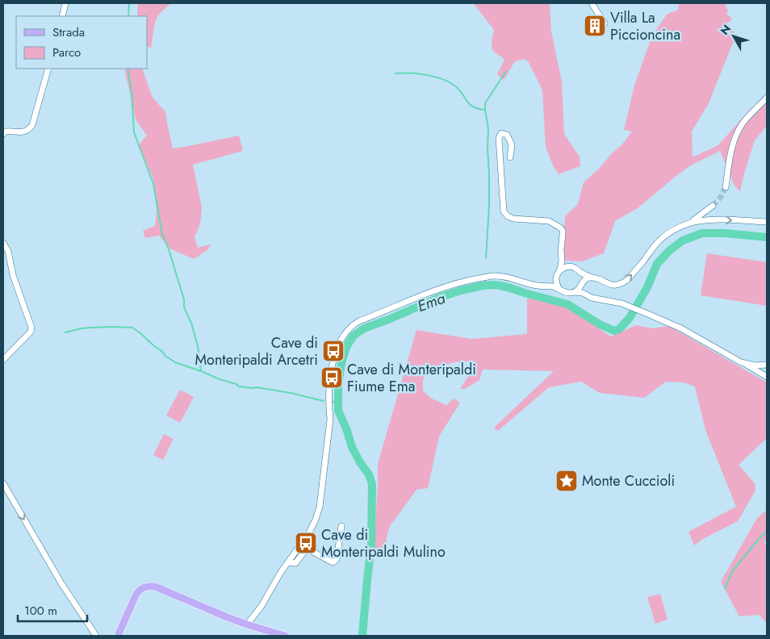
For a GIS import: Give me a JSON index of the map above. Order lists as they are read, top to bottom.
{
  "water": ["Ema"],
  "places": {
    "building": ["Villa La Piccioncina"],
    "bus stop": ["Cave di Monteripaldi Arcetri", "Cave di Monteripaldi Fiume Ema", "Cave di Monteripaldi Mulino"],
    "place": ["Monte Cuccioli"]
  },
  "legend": ["Strada", "Parco"],
  "scale_bar": "100 m",
  "north": "top left"
}
